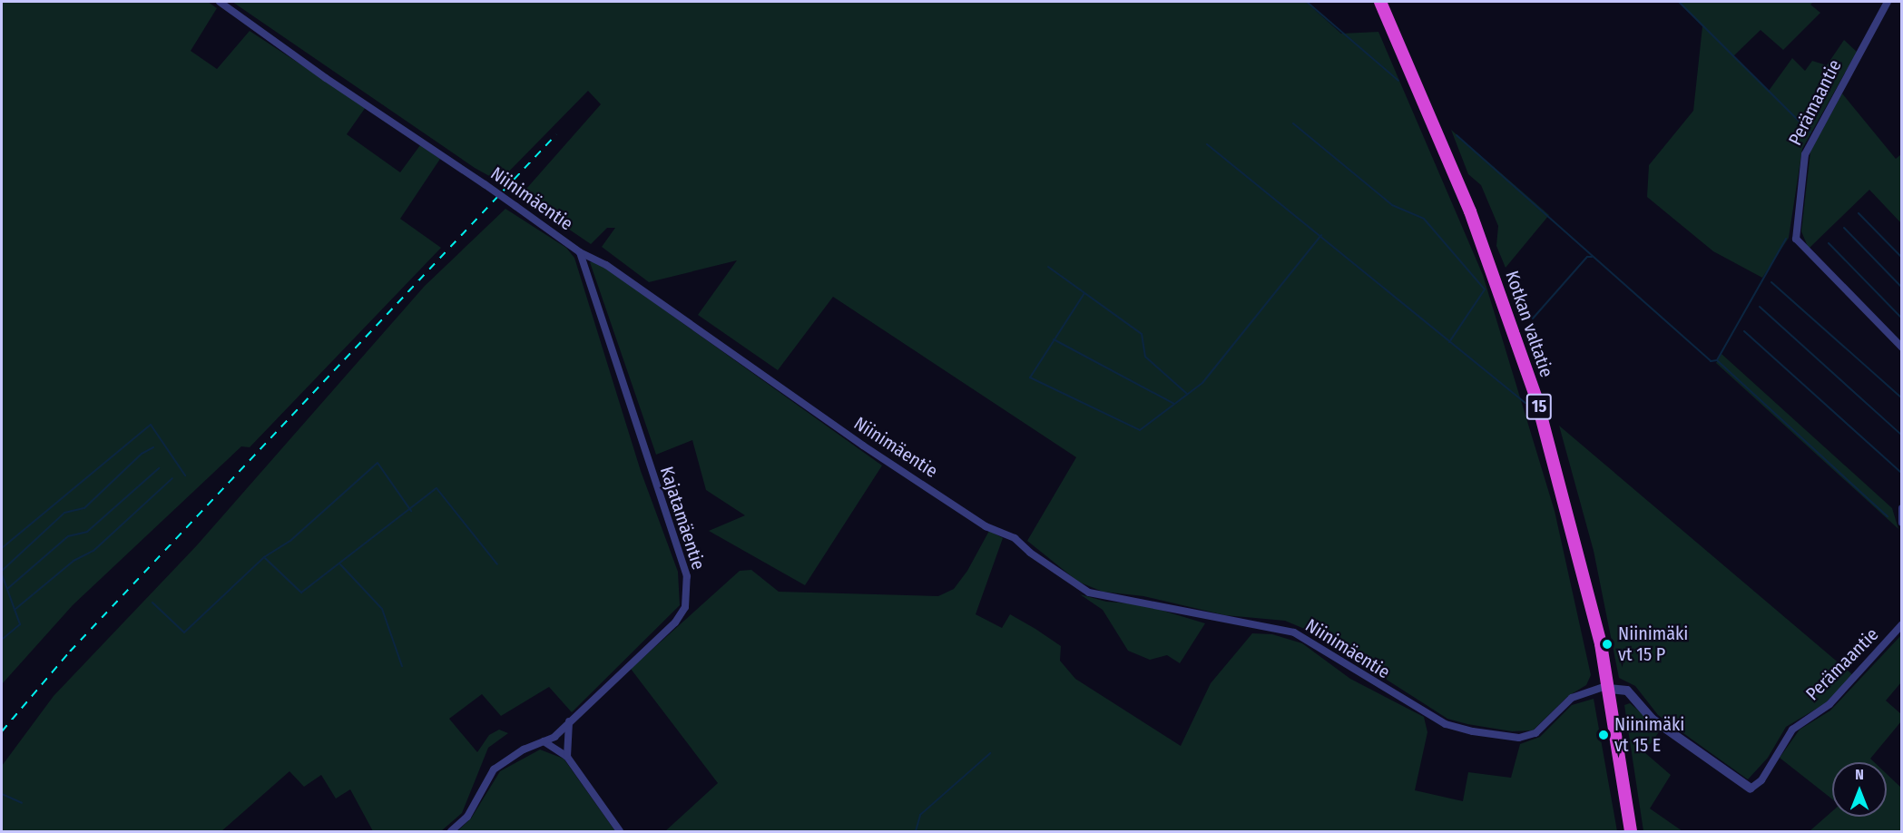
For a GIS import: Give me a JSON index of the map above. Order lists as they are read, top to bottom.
{
  "streets": {
    "highway": ["Kotkan valtatie", "15"],
    "street": ["Perämaantie", "Niinimäentie", "Kajatamäentie"]
  },
  "crossings": [
    ["Perämaantie", "Niinimäentie"],
    ["Perämaantie", "Kotkan valtatie"],
    ["Niinimäentie", "Kotkan valtatie"],
    ["Niinimäentie", "Kajatamäentie"]
  ],
  "places": ["Niinimäki vt 15 P", "Niinimäki vt 15 E"],
  "north": "top"
}
